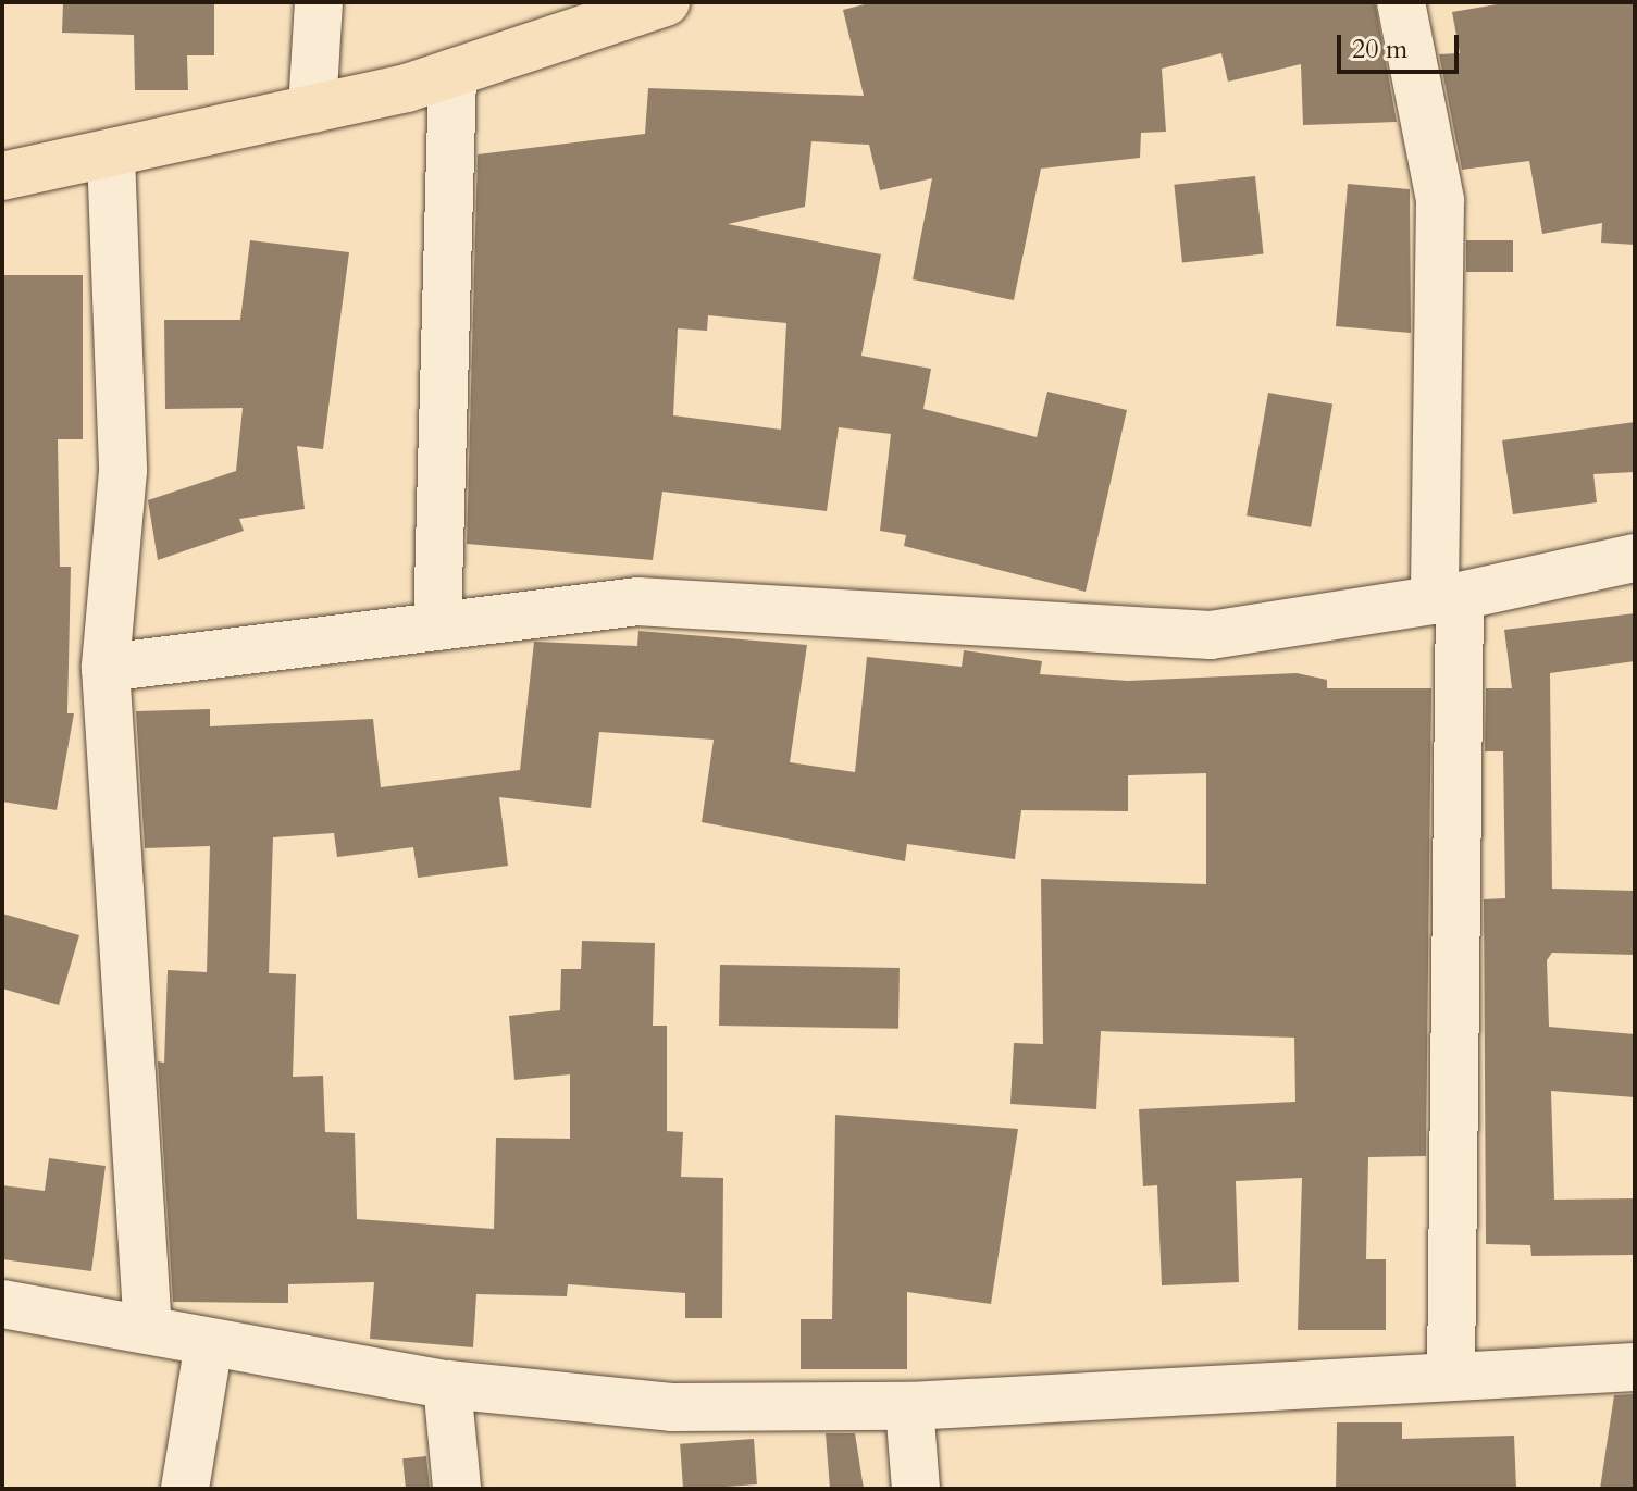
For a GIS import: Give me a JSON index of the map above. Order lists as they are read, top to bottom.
{
  "scale_bar": "20 m"
}
